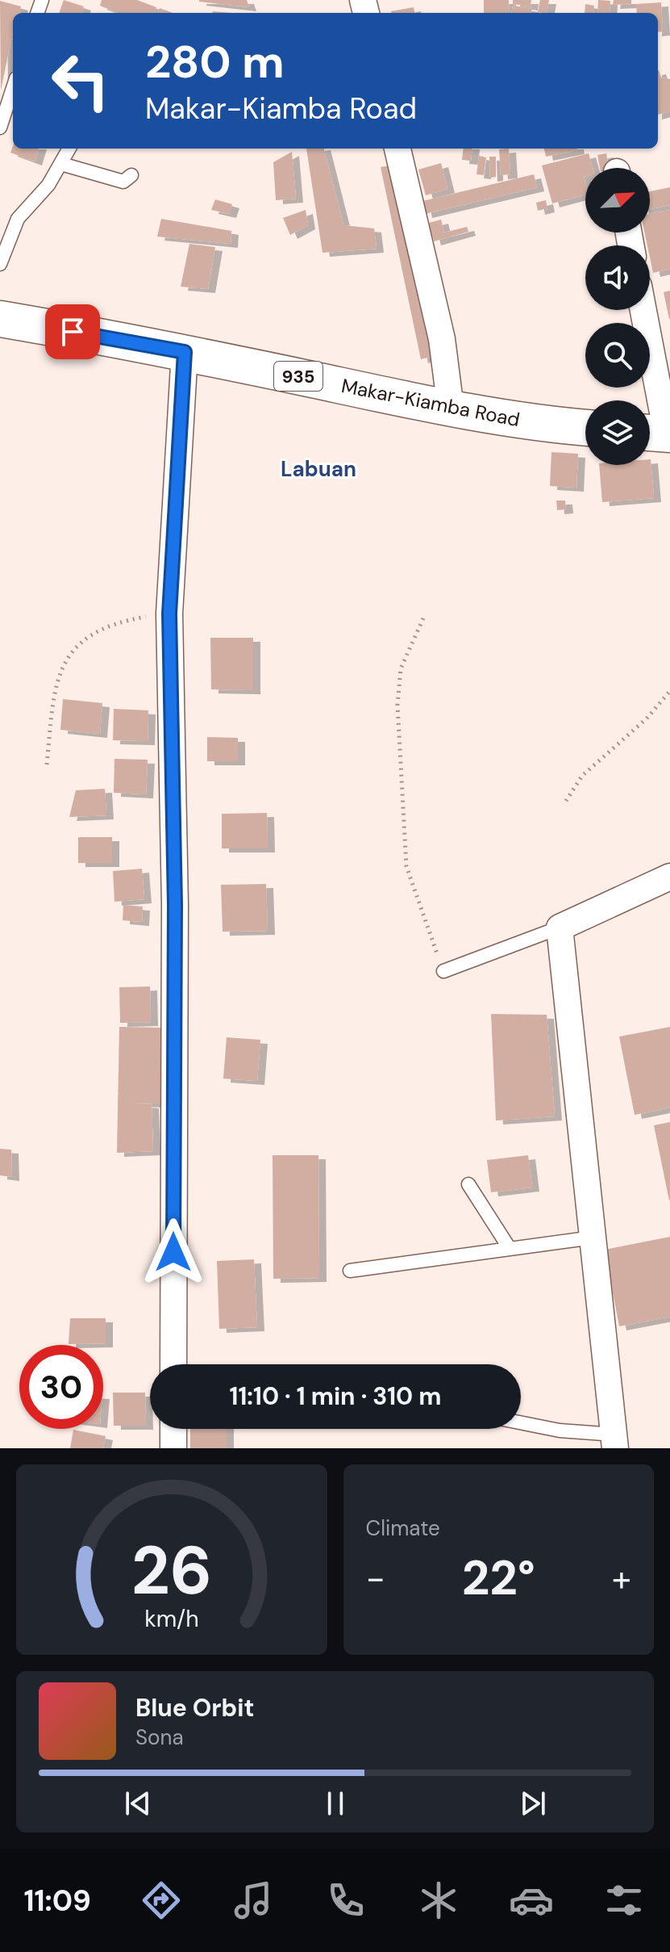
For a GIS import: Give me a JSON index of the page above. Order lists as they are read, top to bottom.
{
  "streets": {
    "main road": ["935", "Makar-Kiamba Road"]
  },
  "districts": ["Labuan"],
  "north": "top right",
  "page": {
    "turn": ["280 m", "Makar-Kiamba Road"],
    "limit": "30",
    "trip": "11:10 · 1 min · 310 m",
    "tile": "Climate",
    "heat": ["−", "22°", "+"],
    "song": ["Blue Orbit", "Sona"],
    "tabs": "11:09",
    "gauge": ["26", "km/h"]
  }
}
